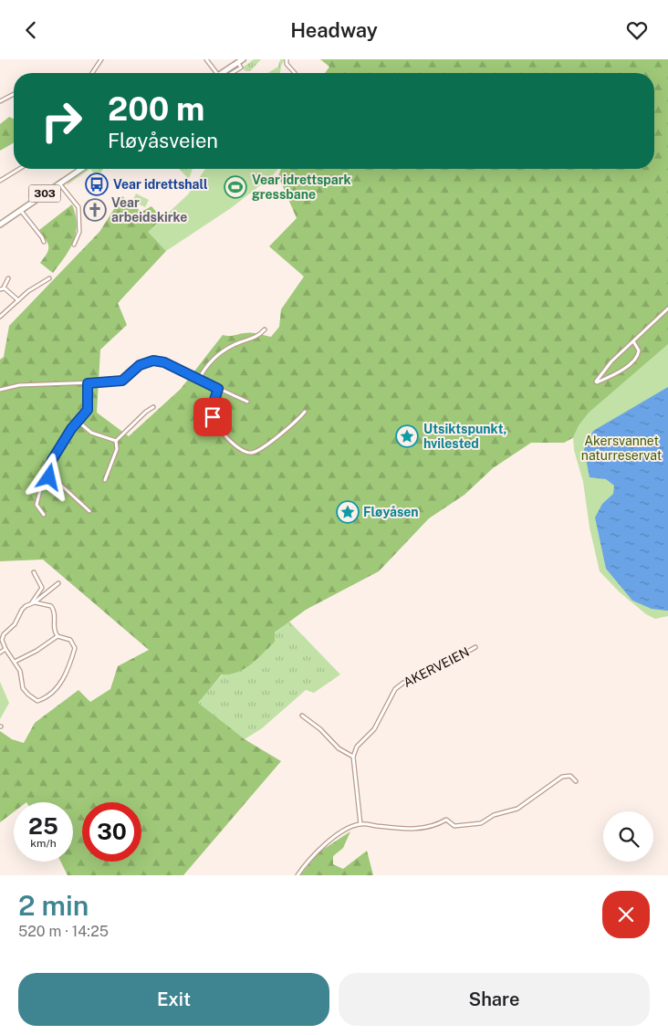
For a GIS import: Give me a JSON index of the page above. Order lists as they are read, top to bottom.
{
  "streets": {
    "main road": ["303"],
    "street": ["AKERVEIEN"]
  },
  "parks": ["Akersvannet naturreservat"],
  "places": {
    "bus stop": ["Vear idrettshall"],
    "sports": ["Vear idrettspark gressbane"],
    "church": ["Vear arbeidskirke"],
    "place": ["Utsiktspunkt, hvilested", "Fløyåsen"]
  },
  "page": {
    "header": "Headway",
    "turn": ["200 m", "Fløyåsveien"],
    "speed": "25 km/h",
    "limit": "30",
    "heading": ["2 min", "520 m · 14:25"],
    "buttons": ["Exit", "Share"]
  }
}
